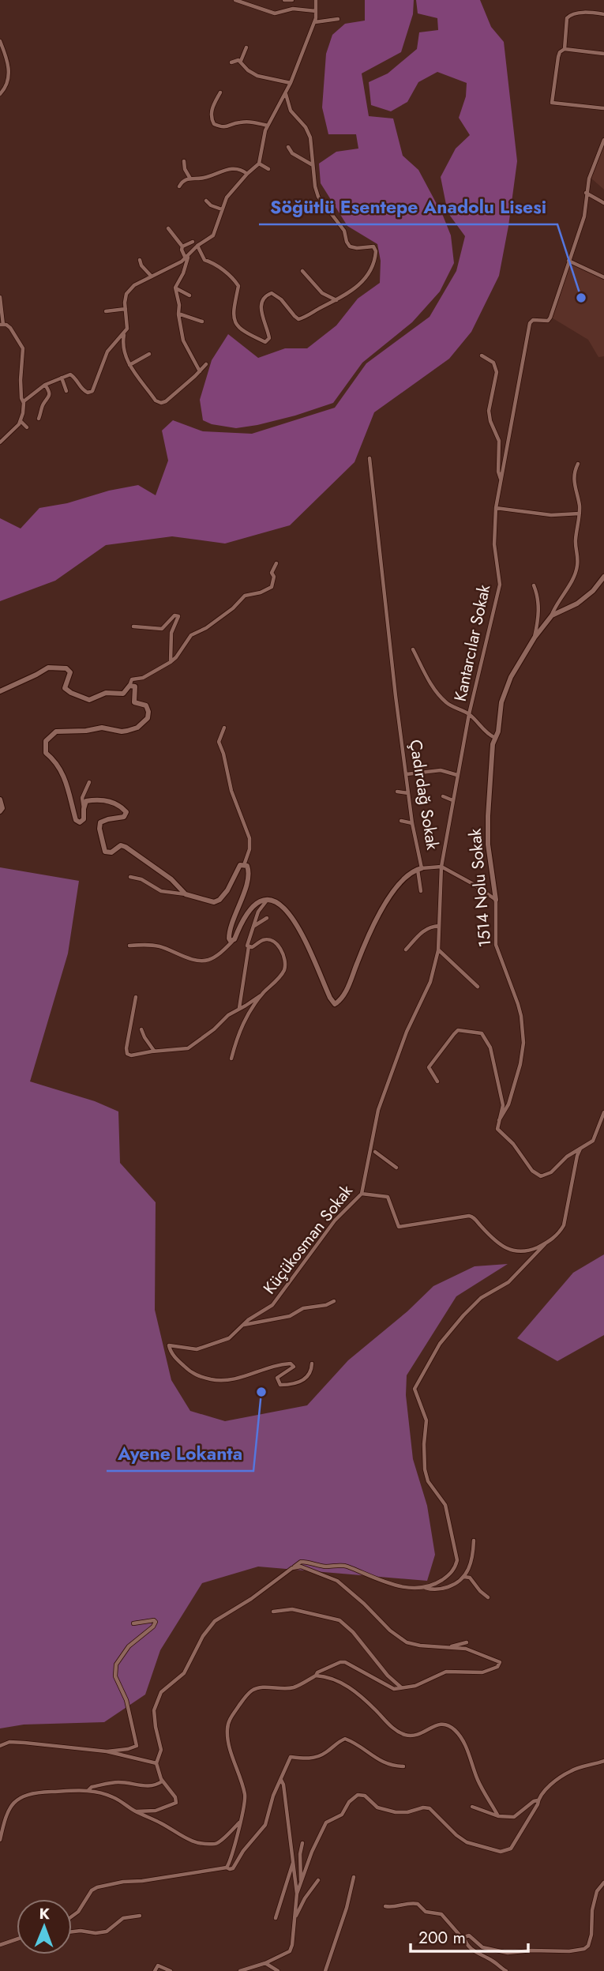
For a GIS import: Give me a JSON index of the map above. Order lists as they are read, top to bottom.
{
  "streets": {
    "street": [
      "Kantarcılar Sokak",
      "Çadırdağ Sokak",
      "1514 Nolu Sokak",
      "Küçükosman Sokak"
    ]
  },
  "crossings": [
    ["Kantarcılar Sokak", "Küçükosman Sokak"]
  ],
  "places": ["Söğütlü Esentepe Anadolu Lisesi", "Ayene Lokanta"],
  "scale_bar": "200 m",
  "north": "top"
}
